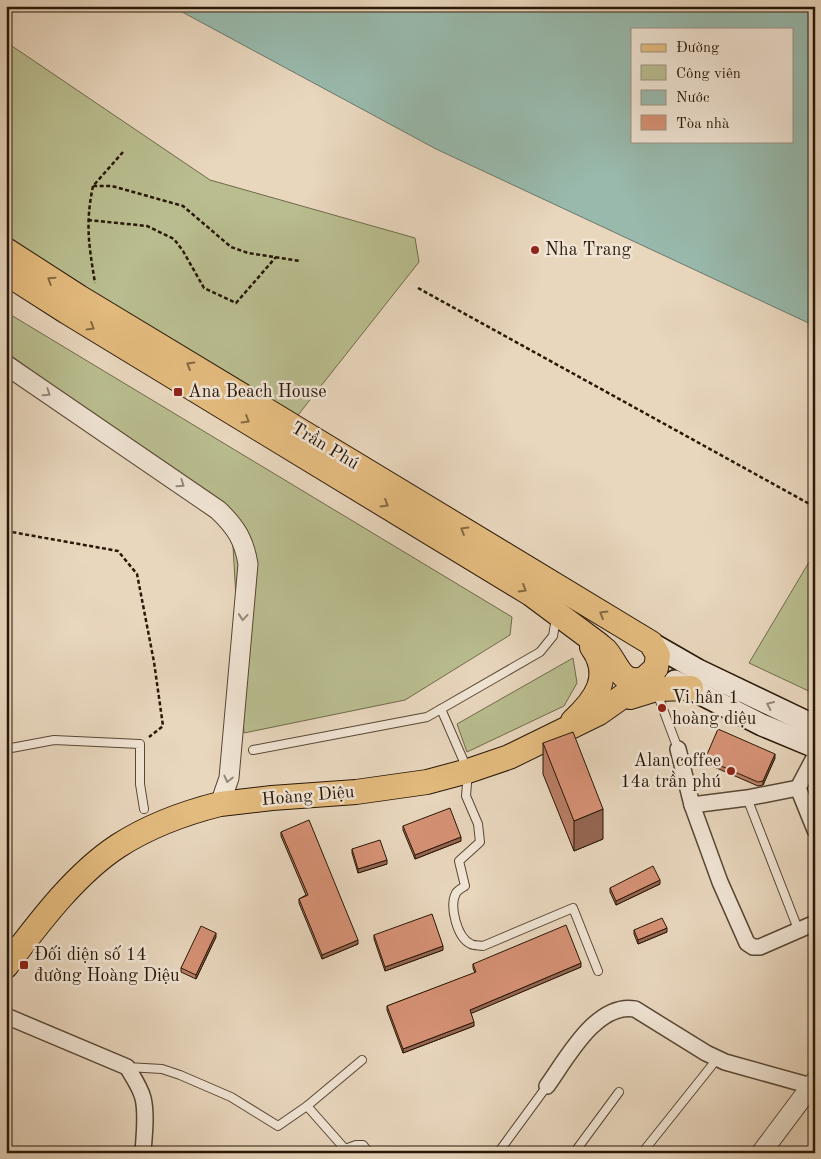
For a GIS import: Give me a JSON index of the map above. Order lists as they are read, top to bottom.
{
  "streets": {
    "main road": ["Trần Phú", "Hoàng Diệu"]
  },
  "crossings": [
    ["Trần Phú", "Hoàng Diệu"]
  ],
  "places": {
    "other": ["Nha Trang", "Vi hân 1 hoàng diệu", "Alan coffee 14a trần phú"],
    "transit": ["Ana Beach House", "Đối diện số 14 đường Hoàng Diệu"]
  },
  "legend": [
    "Đường",
    "Công viên",
    "Nước",
    "Tòa nhà"
  ]
}
